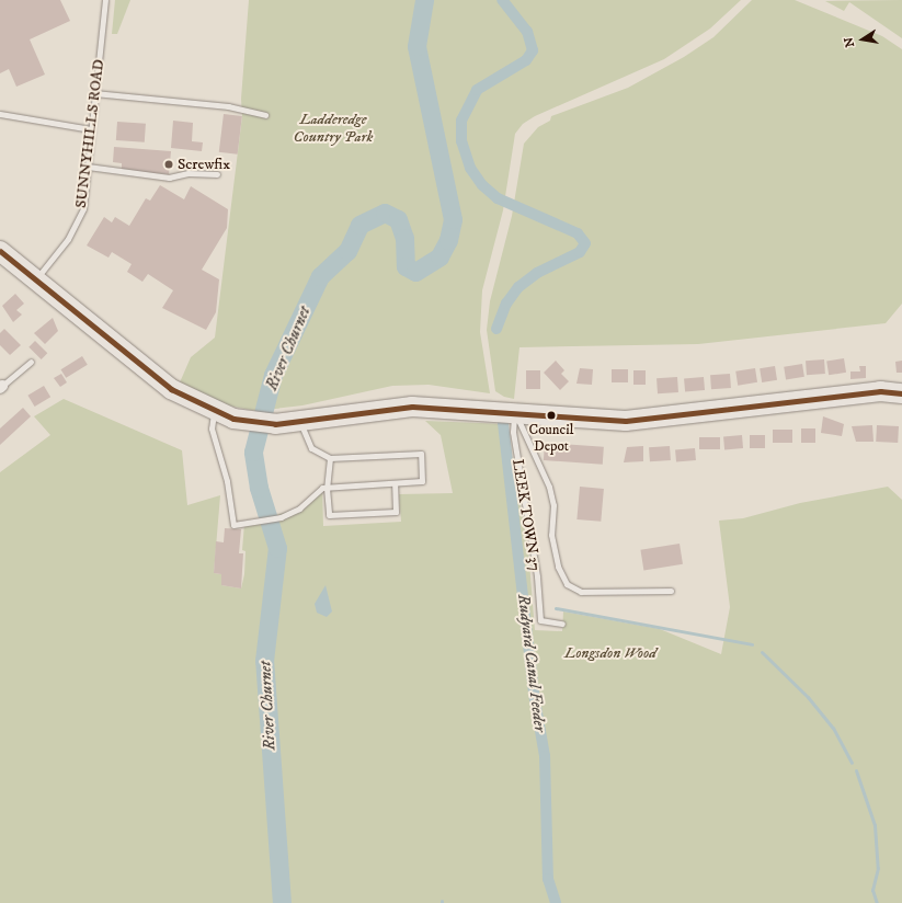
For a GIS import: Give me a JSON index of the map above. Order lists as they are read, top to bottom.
{
  "streets": {
    "lane": ["SUNNYHILLS ROAD", "LEEK TOWN 37"]
  },
  "water": ["River Churnet", "Rudyard Canal Feeder"],
  "parks": ["Ladderedge Country Park", "Longsdon Wood"],
  "places": ["Screwfix", "Council Depot"],
  "north": "left"
}
